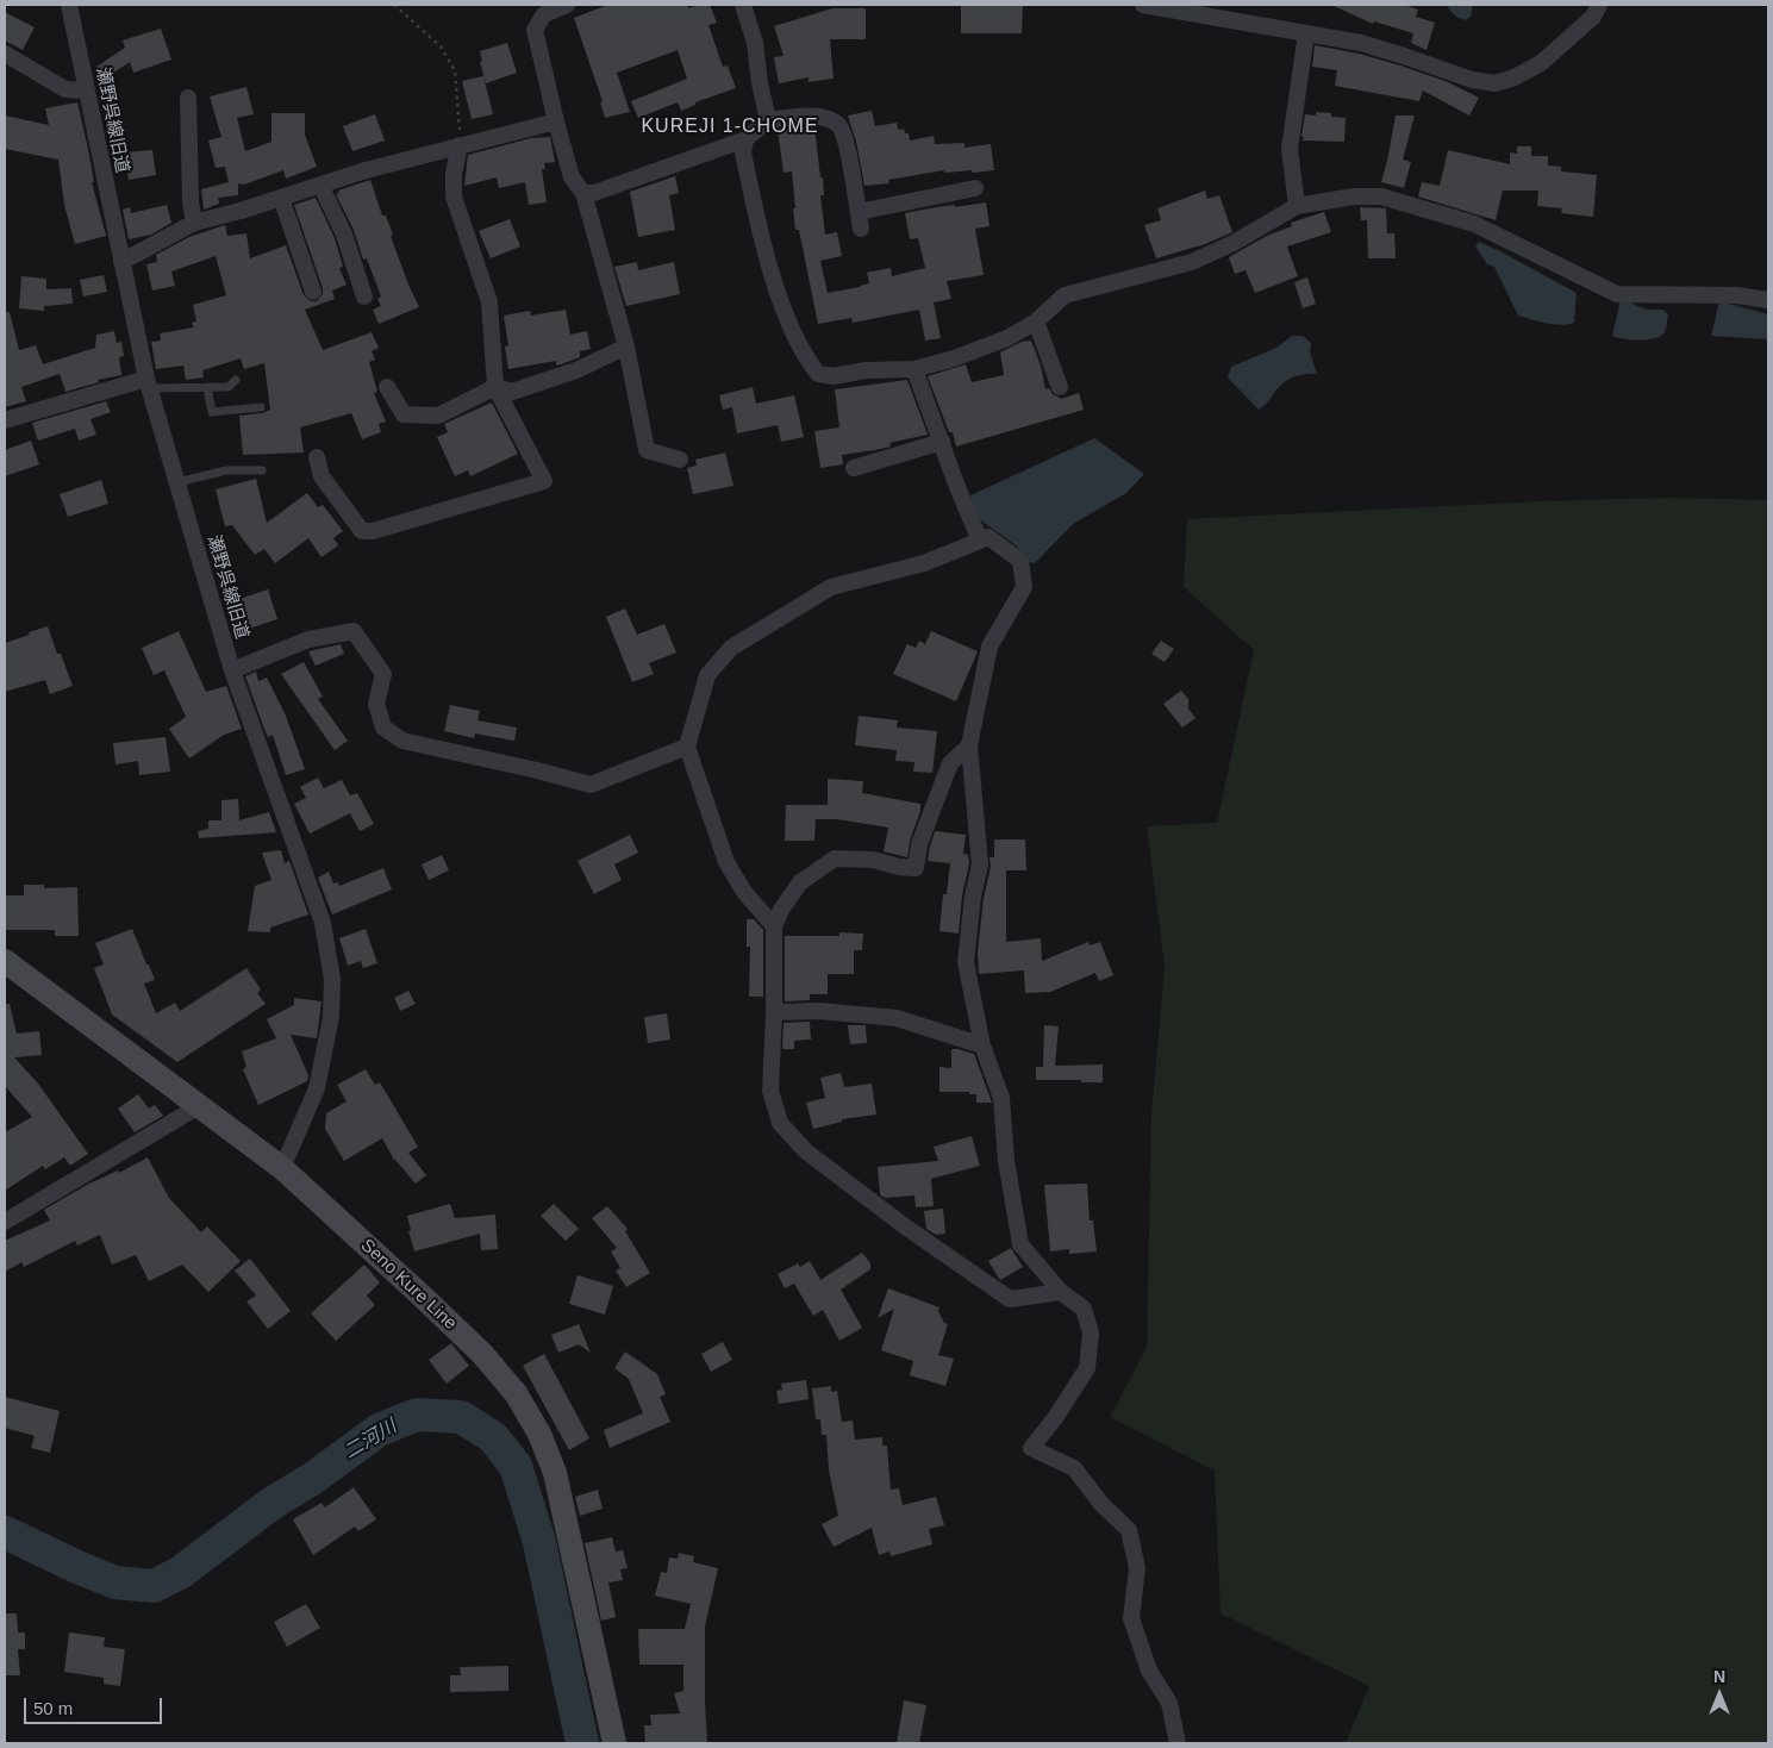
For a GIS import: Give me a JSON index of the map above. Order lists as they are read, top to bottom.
{
  "streets": {
    "main road": ["Seno Kure Line"],
    "street": ["瀬野呉線旧道"]
  },
  "crossings": [
    ["瀬野呉線旧道", "Seno Kure Line"]
  ],
  "districts": ["KUREJI 1-CHOME"],
  "water": ["二河川"],
  "scale_bar": "50 m",
  "north": "top"
}
